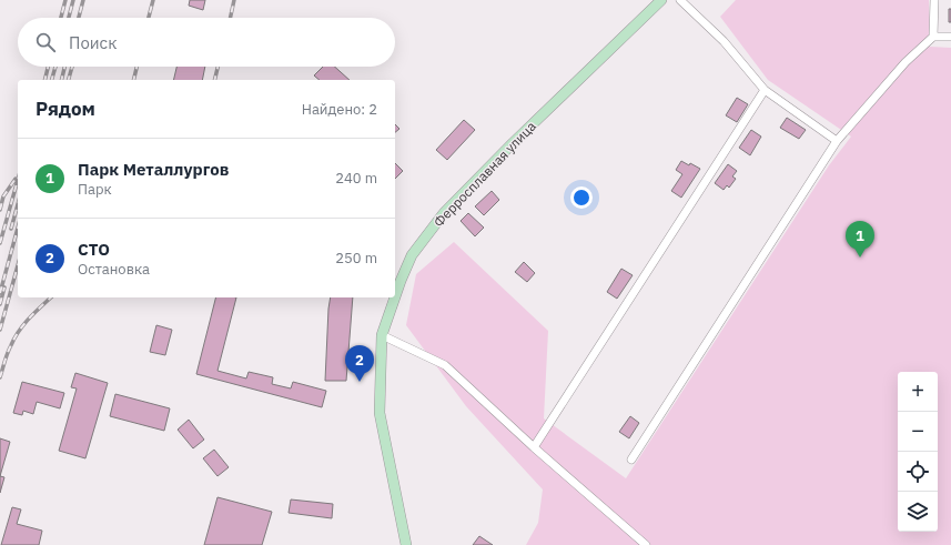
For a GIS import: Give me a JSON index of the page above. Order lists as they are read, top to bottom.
{
  "streets": {
    "main road": ["Ферросплавная улица"]
  },
  "page": {
    "search": "Поиск",
    "heading": ["Рядом", "Найдено: 2"],
    "list": [
      {
        "mark": "1",
        "name": "Парк Металлургов",
        "note": "Парк",
        "value": "240 m"
      },
      {
        "mark": "2",
        "name": "СТО",
        "note": "Остановка",
        "value": "250 m"
      }
    ],
    "pins": ["1", "2"],
    "map_buttons": ["+", "−"]
  }
}
